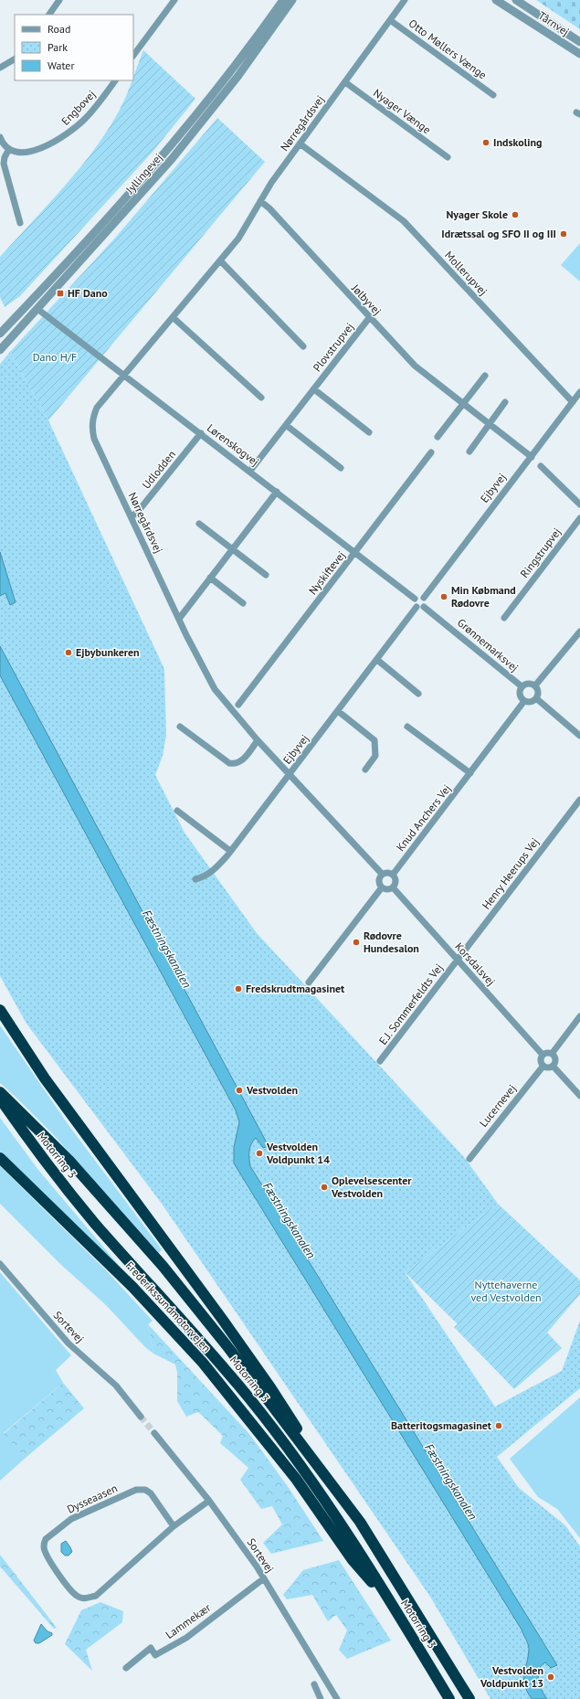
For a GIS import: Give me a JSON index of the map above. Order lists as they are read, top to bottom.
{
  "streets": {
    "highway": ["Motorring 3", "Frederikssundmotorvejen"],
    "street": [
      "Tårnvej",
      "Otto Møllers Vænge",
      "Engbovej",
      "Nyager Vænge",
      "Nørregårdsvej",
      "Jyllingevej",
      "Mollerupvej",
      "Jølbyvej",
      "Plovstrupvej",
      "Lørenskogvej",
      "Udlodden",
      "Ejbyvej",
      "Ringstrupvej",
      "Nyskiftevej",
      "Grønnemarksvej",
      "Knud Anchers Vej",
      "Henry Heerups Vej",
      "Korsdalsvej",
      "E.J. Sommerfeldts Vej",
      "Lucernevej",
      "Sortevej",
      "Dysseaasen",
      "Lammekær"
    ]
  },
  "crossings": [
    ["Otto Møllers Vænge", "Nørregårdsvej"],
    ["Nyager Vænge", "Nørregårdsvej"],
    ["Nørregårdsvej", "Mollerupvej"],
    ["Nørregårdsvej", "Jølbyvej"],
    ["Nørregårdsvej", "Lørenskogvej"],
    ["Nørregårdsvej", "Udlodden"],
    ["Nørregårdsvej", "Ejbyvej"],
    ["Jyllingevej", "Lørenskogvej"],
    ["Mollerupvej", "Ejbyvej"],
    ["Jølbyvej", "Plovstrupvej"],
    ["Jølbyvej", "Ejbyvej"],
    ["Plovstrupvej", "Lørenskogvej"],
    ["Lørenskogvej", "Udlodden"],
    ["Lørenskogvej", "Ejbyvej"],
    ["Lørenskogvej", "Nyskiftevej"],
    ["Lørenskogvej", "Grønnemarksvej"],
    ["Ejbyvej", "Grønnemarksvej"],
    ["Grønnemarksvej", "Knud Anchers Vej"],
    ["Knud Anchers Vej", "Korsdalsvej"],
    ["Henry Heerups Vej", "Korsdalsvej"],
    ["Henry Heerups Vej", "E.J. Sommerfeldts Vej"],
    ["Korsdalsvej", "E.J. Sommerfeldts Vej"],
    ["Korsdalsvej", "Lucernevej"],
    ["Motorring 3", "Frederikssundmotorvejen"],
    ["Sortevej", "Dysseaasen"],
    ["Sortevej", "Lammekær"]
  ],
  "water": ["Fæstningskanalen"],
  "parks": ["Dano H/F", "Nyttehaverne ved Vestvolden"],
  "places": {
    "other": [
      "Indskoling",
      "Nyager Skole",
      "Idrætssal og SFO II og III",
      "Min Købmand Rødovre",
      "Ejbybunkeren",
      "Rødovre Hundesalon",
      "Fredskrudtmagasinet",
      "Vestvolden",
      "Vestvolden Voldpunkt 14",
      "Oplevelsescenter Vestvolden",
      "Batteritogsmagasinet",
      "Vestvolden Voldpunkt 13"
    ],
    "transit": ["HF Dano"]
  },
  "legend": ["Road", "Park", "Water"]
}
